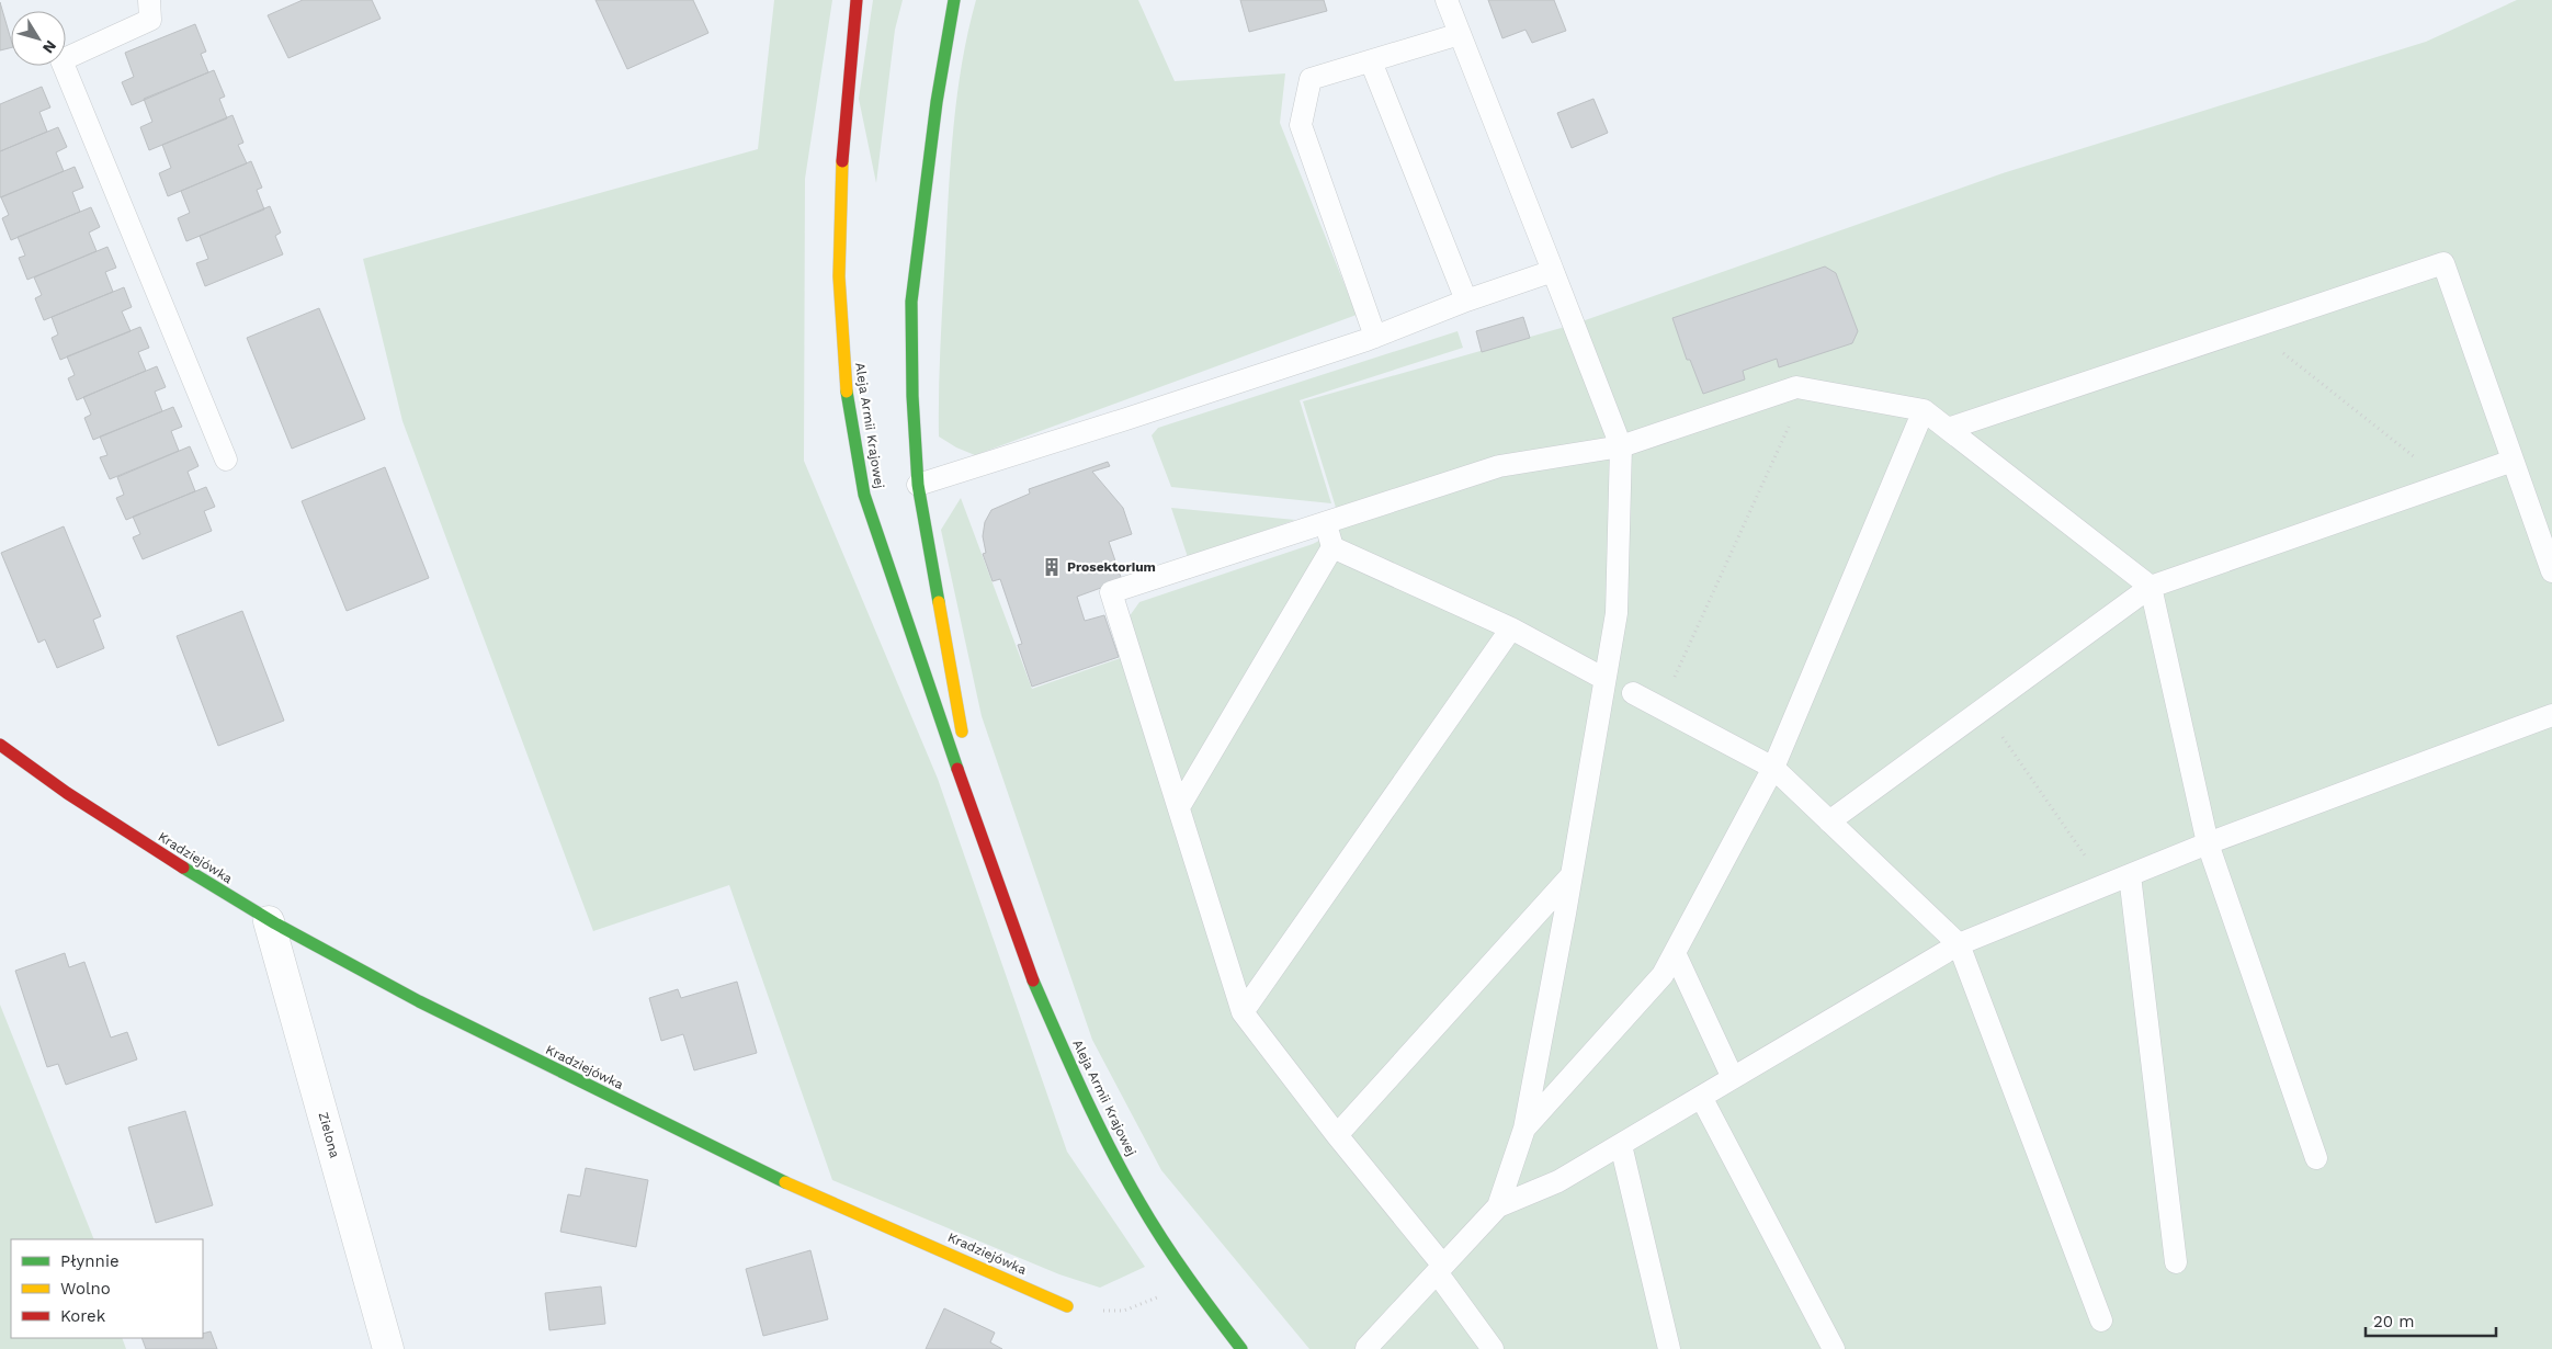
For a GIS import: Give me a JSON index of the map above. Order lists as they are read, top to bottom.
{
  "streets": {
    "main road": ["Aleja Armii Krajowej", "Kradziejówka"],
    "street": ["Zielona"]
  },
  "crossings": [
    ["Kradziejówka", "Zielona"]
  ],
  "places": {
    "building": ["Prosektorium"]
  },
  "legend": ["Płynnie", "Wolno", "Korek"],
  "scale_bar": "20 m",
  "north": "bottom right"
}
